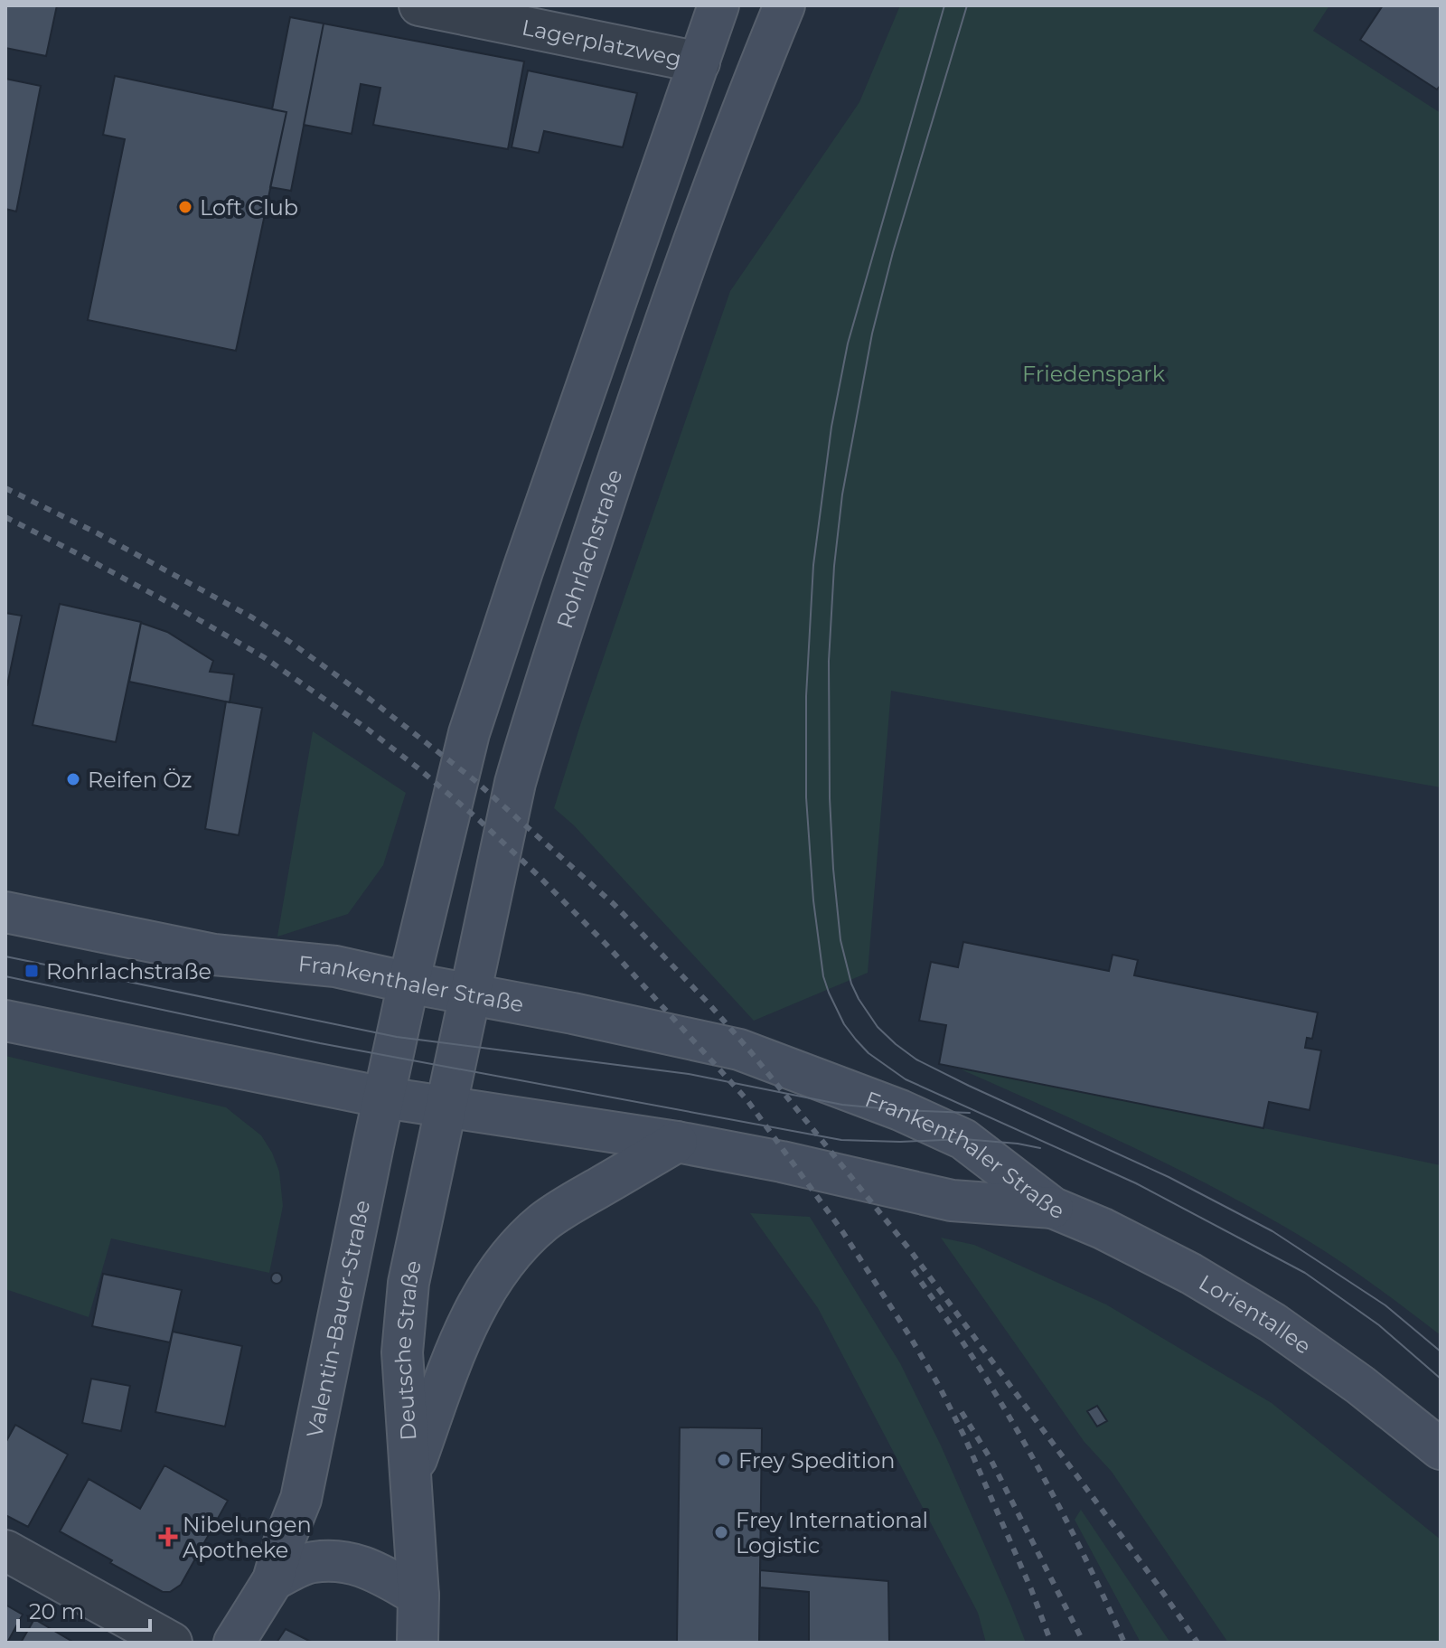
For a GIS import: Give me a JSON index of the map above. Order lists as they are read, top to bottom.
{
  "streets": {
    "main road": [
      "Rohrlachstraße",
      "Frankenthaler Straße",
      "Lorientallee",
      "Valentin-Bauer-Straße",
      "Deutsche Straße"
    ],
    "street": ["Lagerplatzweg"]
  },
  "crossings": [
    ["Rohrlachstraße", "Frankenthaler Straße"],
    ["Rohrlachstraße", "Deutsche Straße"],
    ["Frankenthaler Straße", "Lorientallee"],
    ["Frankenthaler Straße", "Valentin-Bauer-Straße"],
    ["Frankenthaler Straße", "Deutsche Straße"]
  ],
  "parks": ["Friedenspark"],
  "places": {
    "other": [
      "Loft Club",
      "Reifen Öz",
      "Frey Spedition",
      "Frey International Logistic"
    ],
    "transit": ["Rohrlachstraße"],
    "health": ["Nibelungen Apotheke"]
  },
  "scale_bar": "20 m"
}
